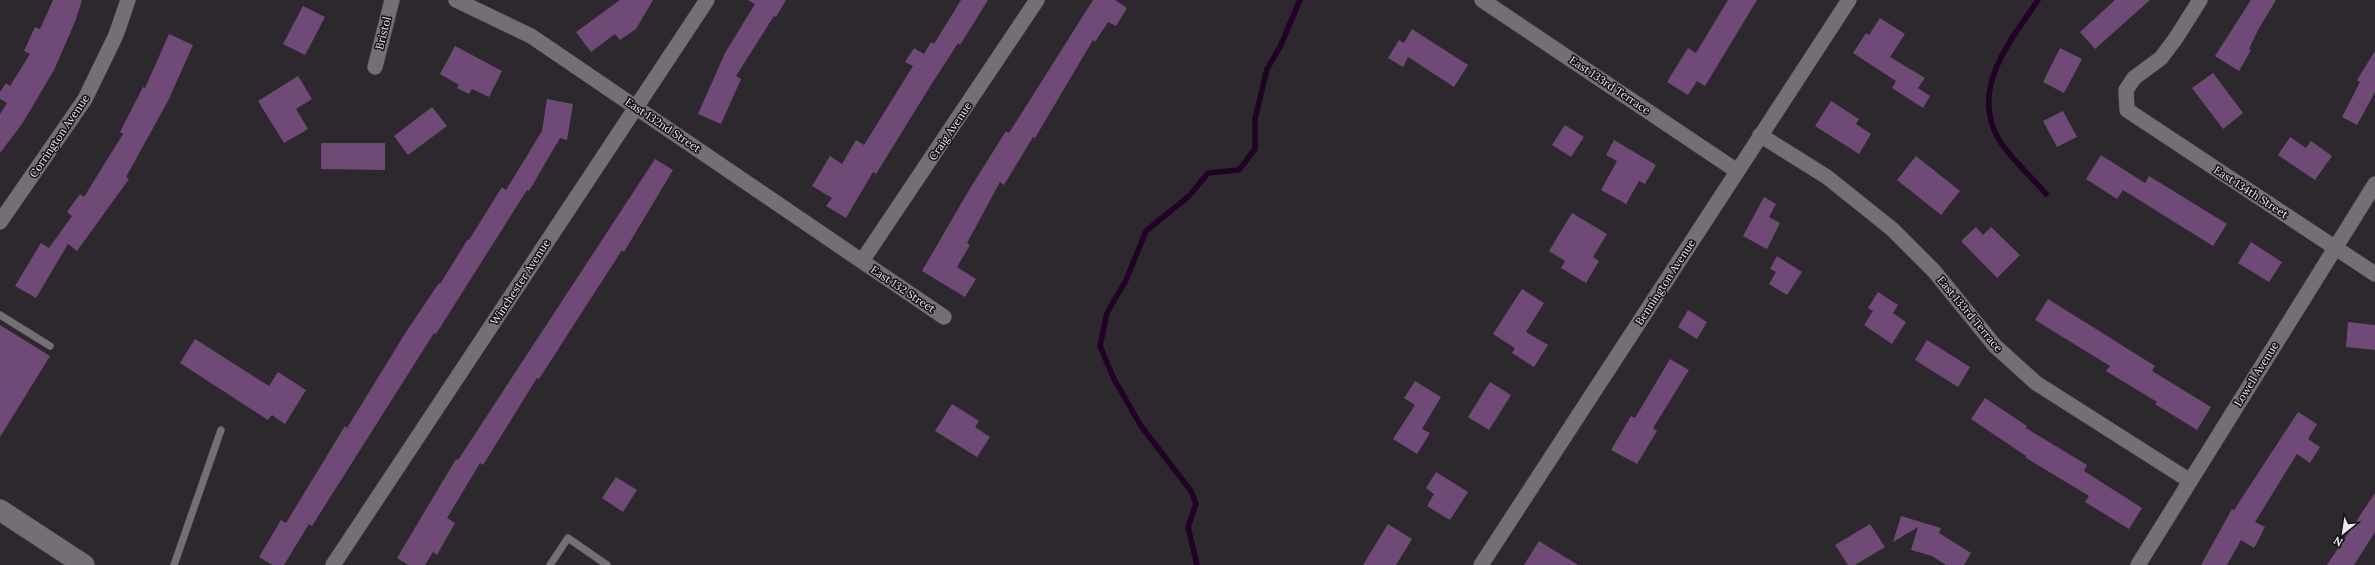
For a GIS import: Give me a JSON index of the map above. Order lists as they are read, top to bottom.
{
  "streets": {
    "street": [
      "Bristol",
      "East 133rd Terrace",
      "East 132nd Street",
      "Craig Avenue",
      "Corrington Avenue",
      "East 134th Street",
      "Winchester Avenue",
      "Bennington Avenue",
      "East 132 Street",
      "Lowell Avenue"
    ]
  },
  "crossings": [
    ["East 133rd Terrace", "Bennington Avenue"],
    ["East 133rd Terrace", "Lowell Avenue"],
    ["East 132nd Street", "Craig Avenue"],
    ["East 132nd Street", "Winchester Avenue"],
    ["East 132nd Street", "East 132 Street"],
    ["Craig Avenue", "East 132 Street"],
    ["East 134th Street", "Lowell Avenue"]
  ],
  "north": "bottom left"
}
